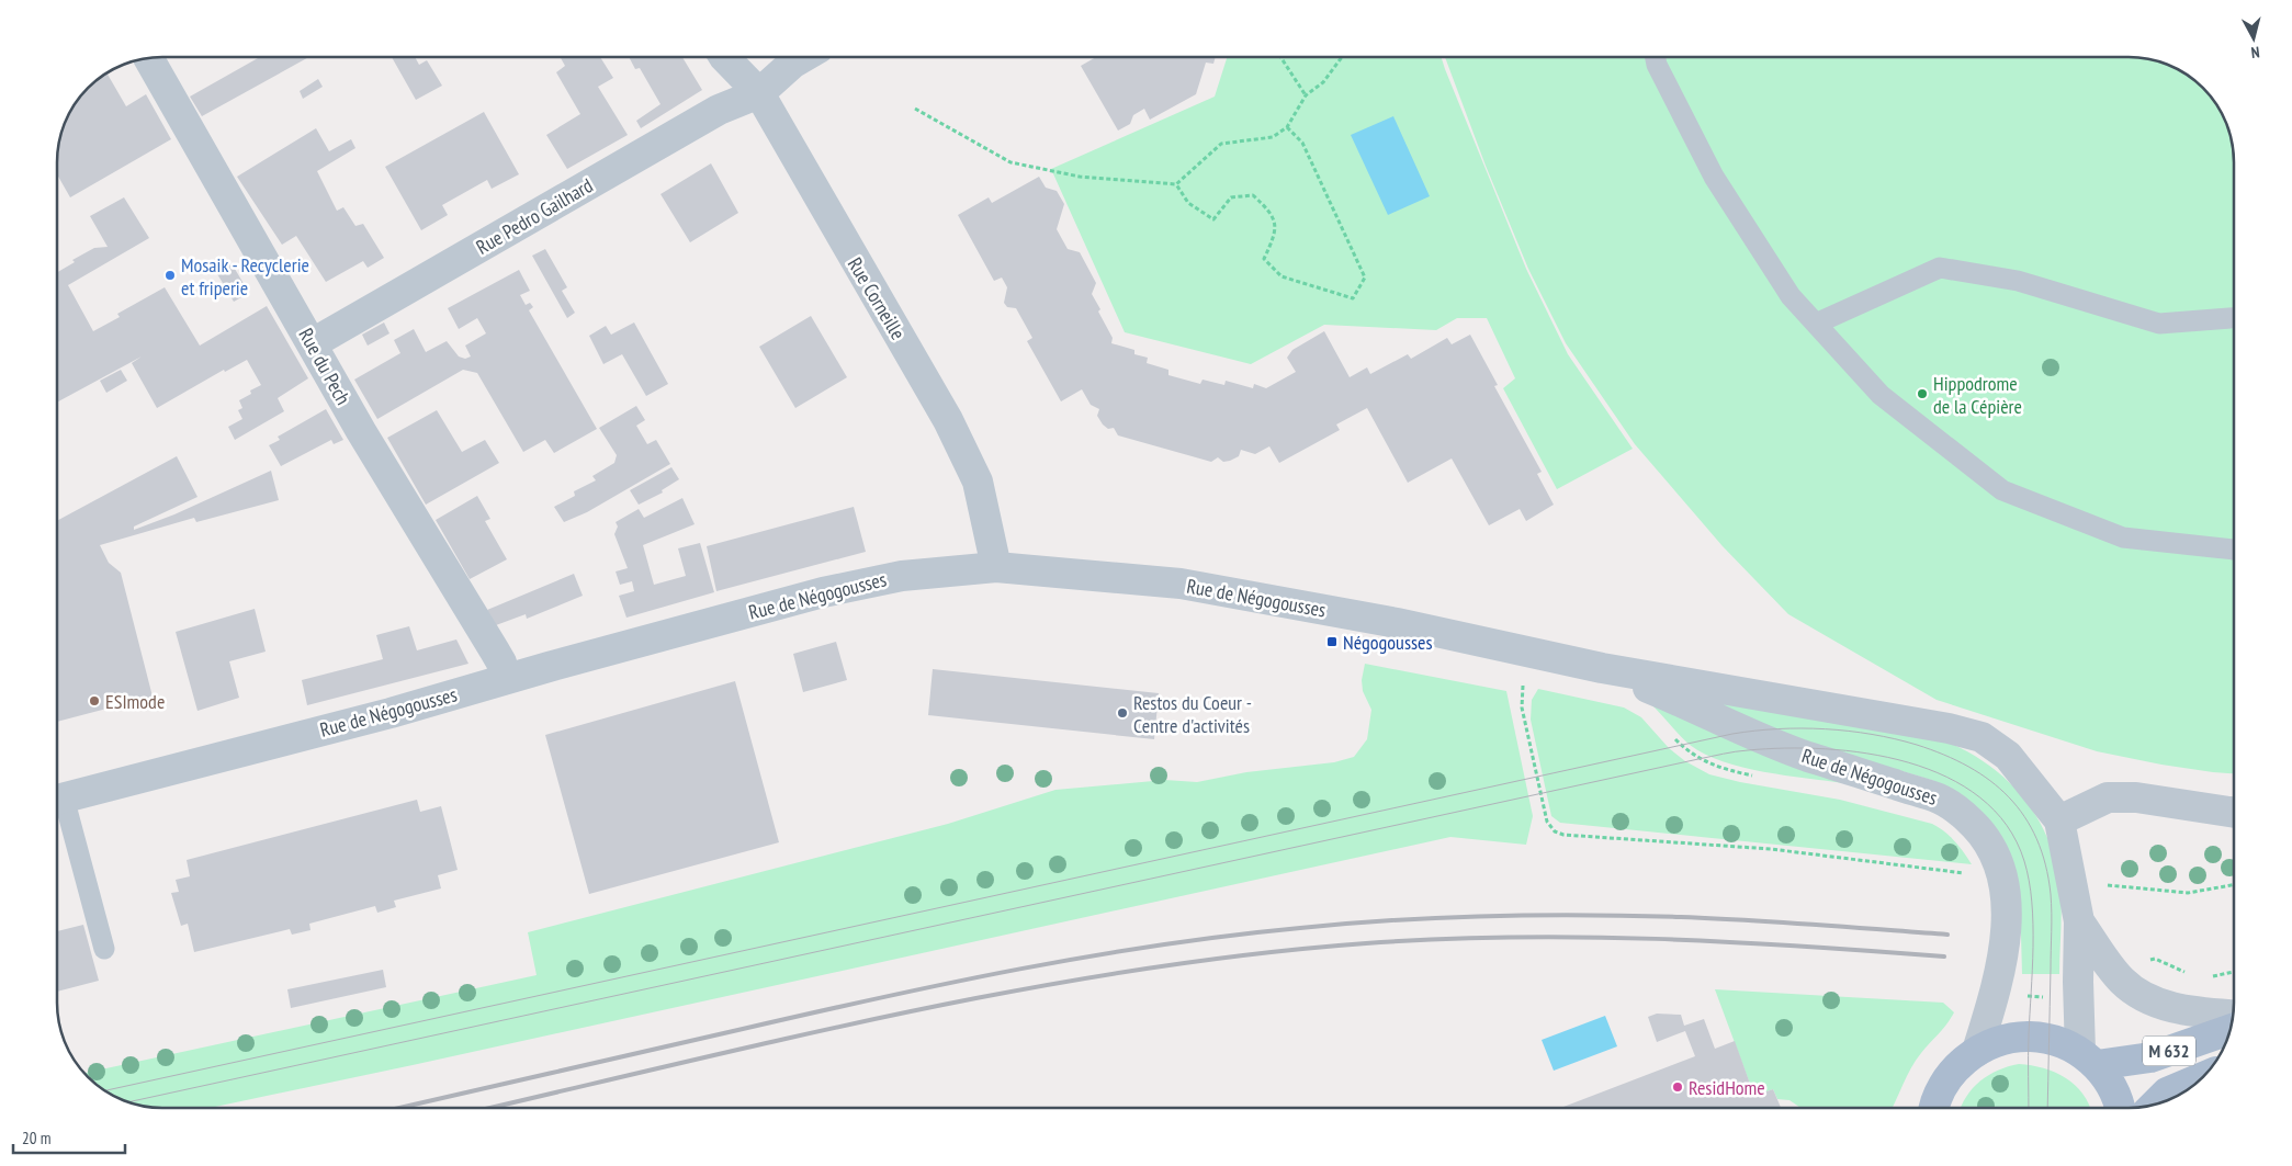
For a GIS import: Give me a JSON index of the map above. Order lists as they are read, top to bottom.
{
  "streets": {
    "main road": ["M 632"],
    "street": [
      "Rue Pedro Gailhard",
      "Rue Corneille",
      "Rue du Pech",
      "Rue de Négogousses"
    ]
  },
  "crossings": [
    ["Rue Pedro Gailhard", "Rue Corneille"],
    ["Rue Pedro Gailhard", "Rue du Pech"],
    ["Rue Corneille", "Rue de Négogousses"],
    ["Rue du Pech", "Rue de Négogousses"],
    ["Rue de Négogousses", "M 632"]
  ],
  "places": {
    "other": [
      "Mosaik - Recyclerie et friperie",
      "Hippodrome de la Cépière",
      "ESImode",
      "Restos du Coeur - Centre d'activités",
      "ResidHome"
    ],
    "transit": ["Négogousses"]
  },
  "scale_bar": "20 m",
  "north": "bottom"
}
